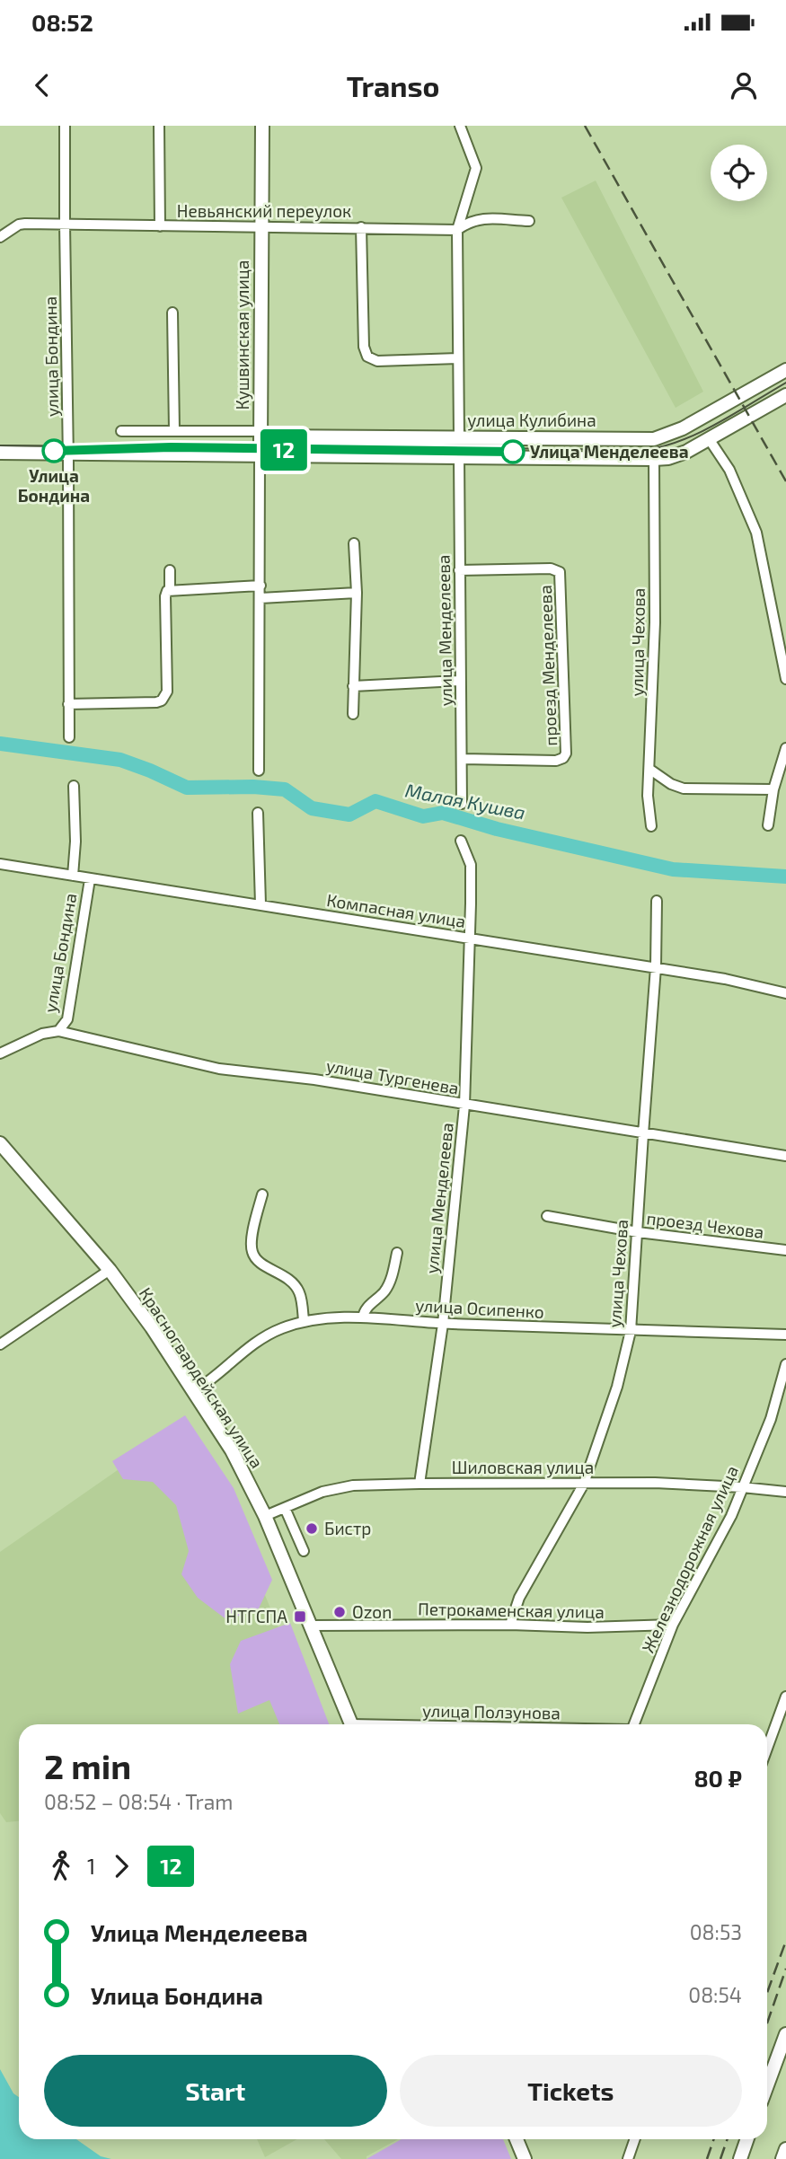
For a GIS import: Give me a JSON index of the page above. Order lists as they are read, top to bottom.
{
  "streets": {
    "main road": ["Кушвинская улица", "улица Кулибина", "Красногвардейская улица"],
    "street": [
      "Невьянский переулок",
      "улица Бондина",
      "улица Менделеева",
      "улица Чехова",
      "проезд Менделеева",
      "Компасная улица",
      "улица Тургенева",
      "проезд Чехова",
      "улица Осипенко",
      "Шиловская улица",
      "Железнодорожная улица",
      "Петрокаменская улица"
    ]
  },
  "crossings": [
    ["Невьянский переулок", "Кушвинская улица"],
    ["Невьянский переулок", "улица Бондина"],
    ["Кушвинская улица", "улица Кулибина"],
    ["улица Бондина", "улица Кулибина"],
    ["улица Бондина", "Компасная улица"],
    ["улица Бондина", "улица Тургенева"],
    ["улица Кулибина", "улица Менделеева"],
    ["улица Кулибина", "улица Чехова"],
    ["улица Менделеева", "проезд Менделеева"],
    ["улица Менделеева", "Компасная улица"],
    ["улица Менделеева", "улица Тургенева"],
    ["улица Менделеева", "улица Осипенко"],
    ["улица Менделеева", "Шиловская улица"],
    ["улица Чехова", "Компасная улица"],
    ["улица Чехова", "улица Тургенева"],
    ["улица Чехова", "проезд Чехова"],
    ["улица Чехова", "улица Осипенко"],
    ["улица Чехова", "Шиловская улица"],
    ["улица Чехова", "Петрокаменская улица"],
    ["улица Осипенко", "Красногвардейская улица"],
    ["Красногвардейская улица", "Шиловская улица"],
    ["Красногвардейская улица", "Петрокаменская улица"],
    ["Шиловская улица", "Железнодорожная улица"],
    ["Железнодорожная улица", "Петрокаменская улица"]
  ],
  "water": ["Малая Кушва"],
  "places": {
    "other": [
      "Улица Бондина",
      "Улица Менделеева",
      "Бистр",
      "Ozon"
    ],
    "transit": ["НТГСПА"]
  },
  "lines": ["tram line 12"],
  "page": {
    "status": "08:52",
    "header": "Transo",
    "on_map": "12",
    "heading": ["2 min", "08:52 – 08:54 · Tram", "80 ₽"],
    "legs": ["1", "12"],
    "list": [
      {
        "name": "Улица Менделеева",
        "value": "08:53"
      },
      {
        "name": "Улица Бондина",
        "value": "08:54"
      }
    ],
    "buttons": ["Start", "Tickets"]
  }
}
